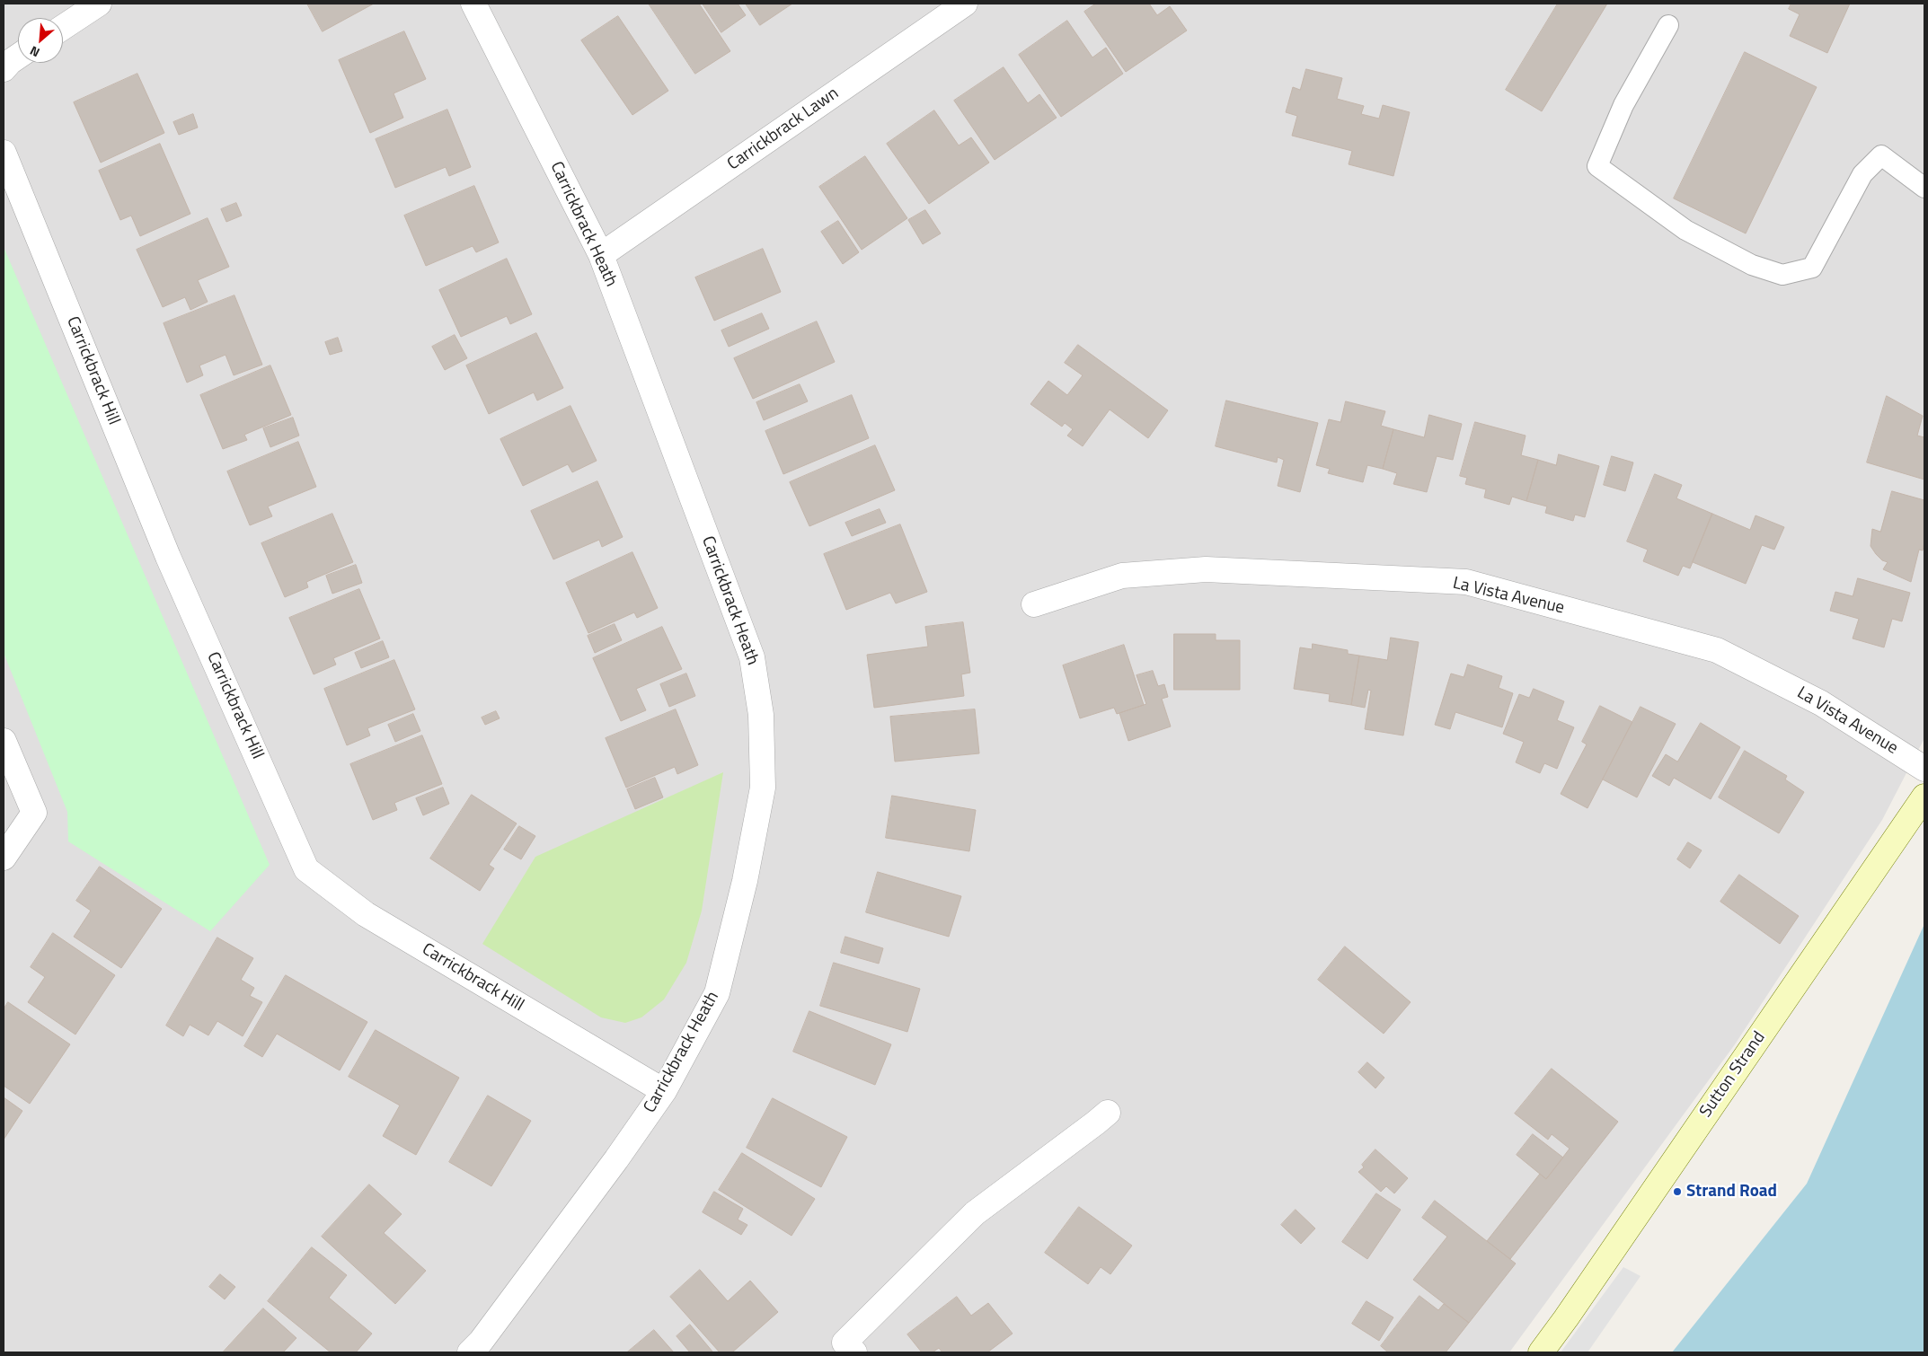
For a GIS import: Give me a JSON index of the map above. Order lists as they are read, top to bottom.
{
  "streets": {
    "street": [
      "Carrickbrack Lawn",
      "Carrickbrack Heath",
      "Carrickbrack Hill",
      "La Vista Avenue",
      "Sutton Strand"
    ]
  },
  "crossings": [
    ["Carrickbrack Lawn", "Carrickbrack Heath"],
    ["Carrickbrack Heath", "Carrickbrack Hill"]
  ],
  "places": ["Strand Road"],
  "north": "bottom left"
}
